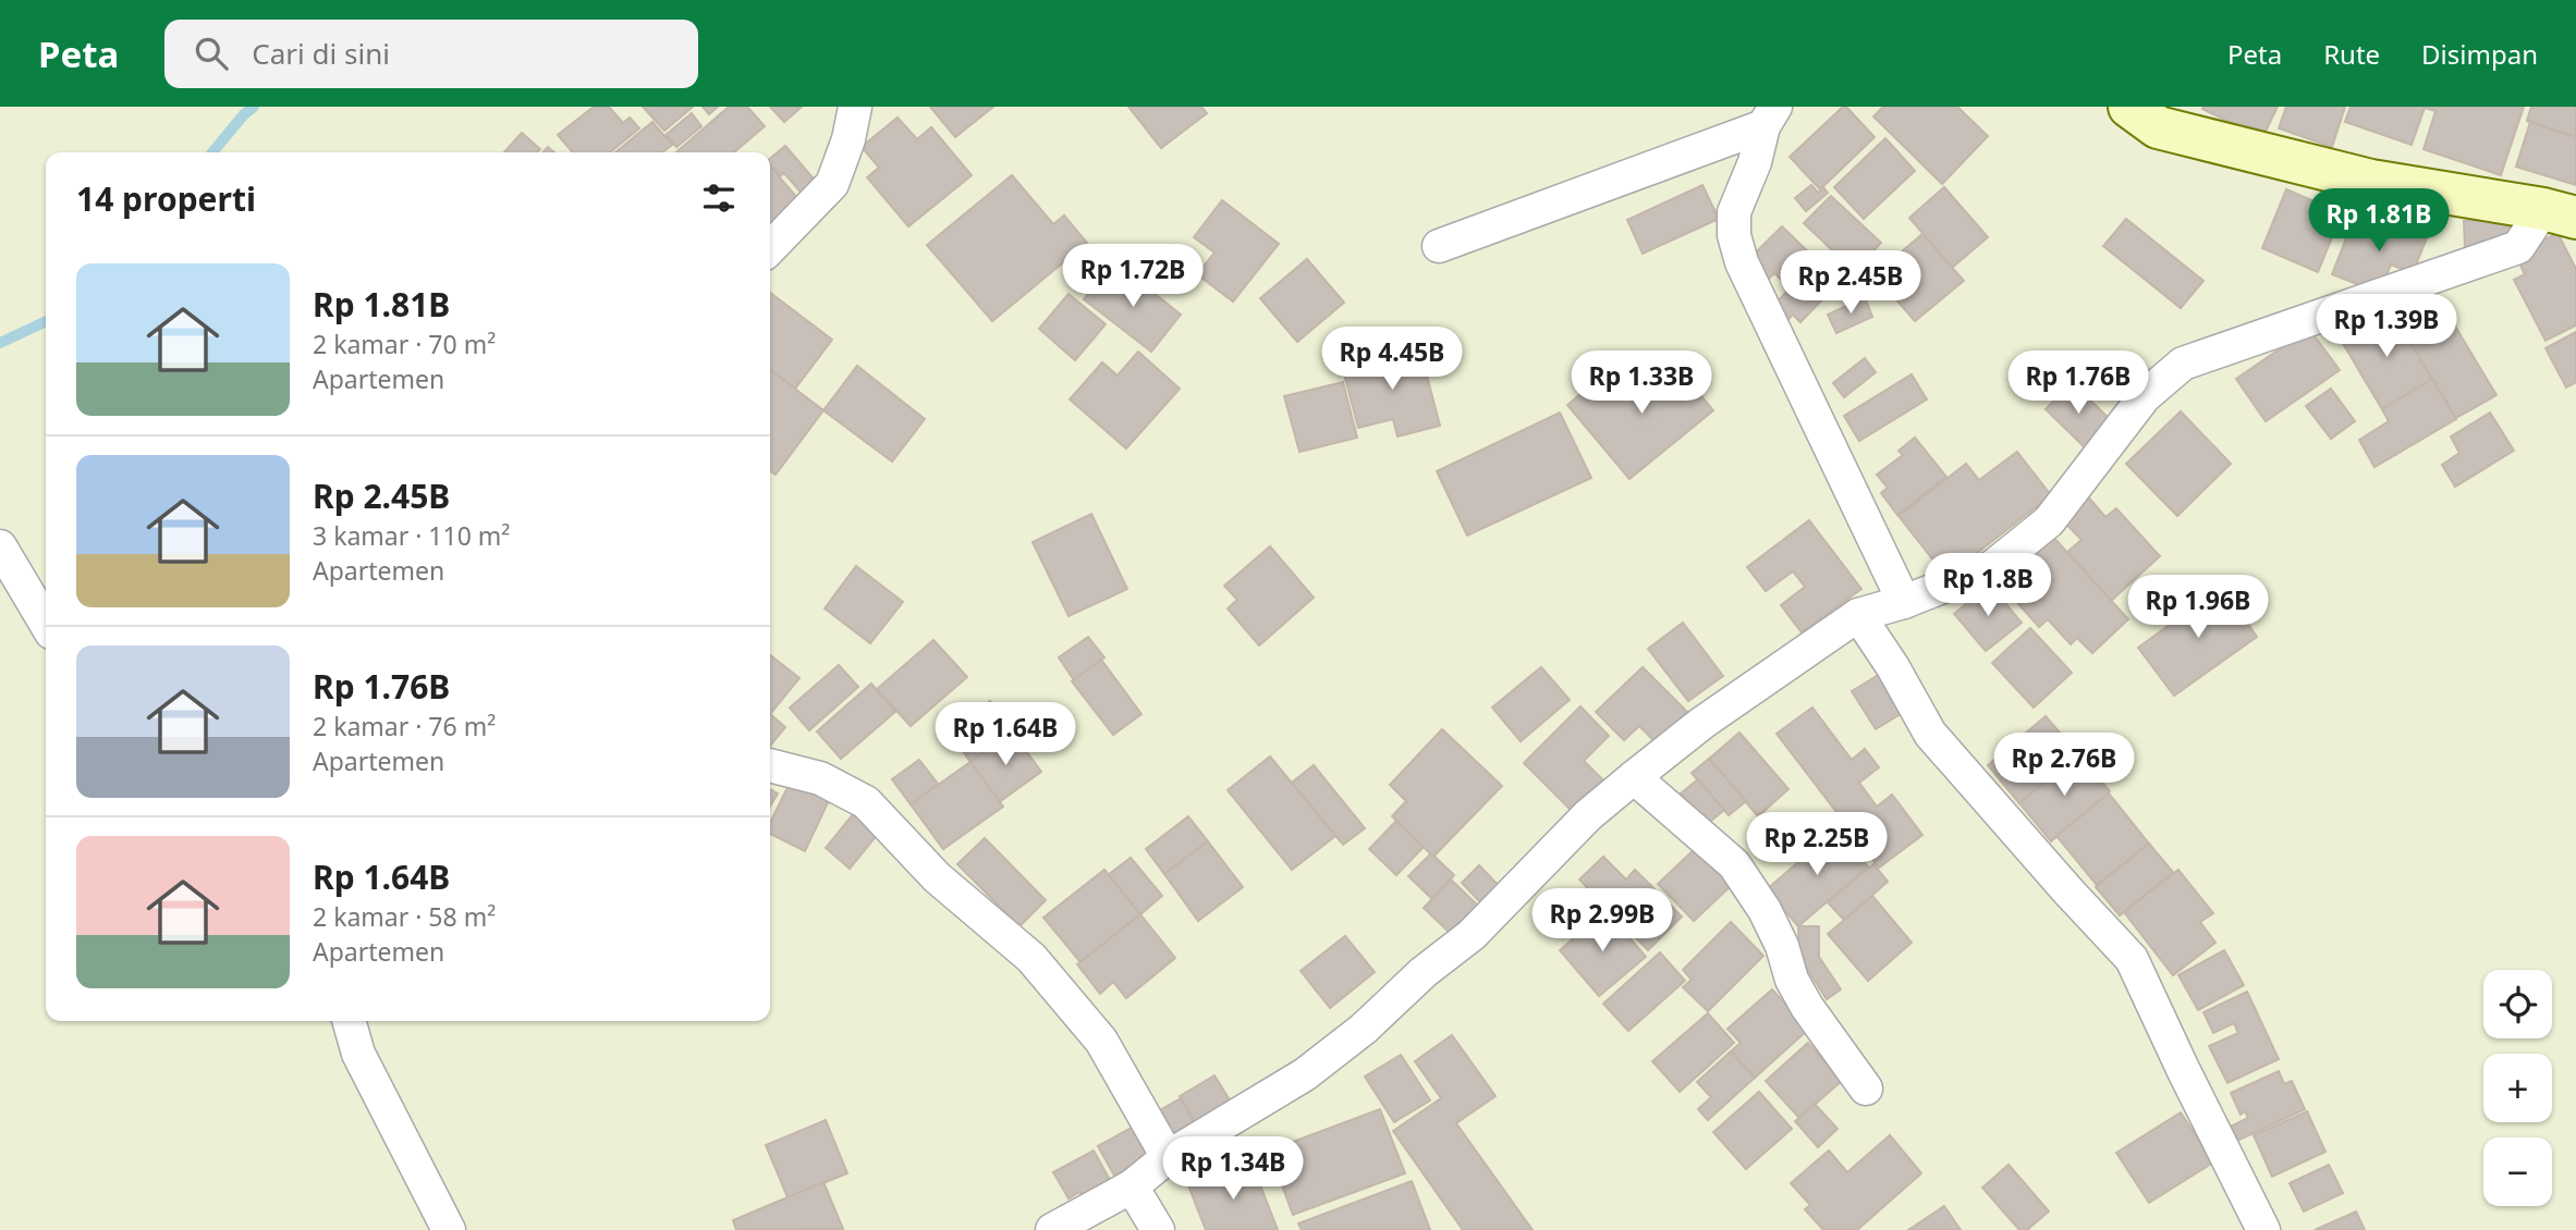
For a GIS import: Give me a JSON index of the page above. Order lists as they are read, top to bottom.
{
  "page": {
    "header": "Peta",
    "search": "Cari di sini",
    "nav": ["Peta", "Rute", "Disimpan"],
    "heading": "14 properti",
    "price": [
      "Rp 1.81B",
      "Rp 1.72B",
      "Rp 2.45B",
      "Rp 1.39B",
      "Rp 4.45B",
      "Rp 1.33B",
      "Rp 1.76B",
      "Rp 1.8B",
      "Rp 1.96B",
      "Rp 1.64B",
      "Rp 2.76B",
      "Rp 2.25B",
      "Rp 2.99B",
      "Rp 1.34B"
    ],
    "list": [
      {
        "name": "Rp 1.81B",
        "note": "2 kamar · 70 m² · Apartemen"
      },
      {
        "name": "Rp 2.45B",
        "note": "3 kamar · 110 m² · Apartemen"
      },
      {
        "name": "Rp 1.76B",
        "note": "2 kamar · 76 m² · Apartemen"
      },
      {
        "name": "Rp 1.64B",
        "note": "2 kamar · 58 m² · Apartemen"
      }
    ],
    "map_buttons": ["+", "−"]
  }
}
